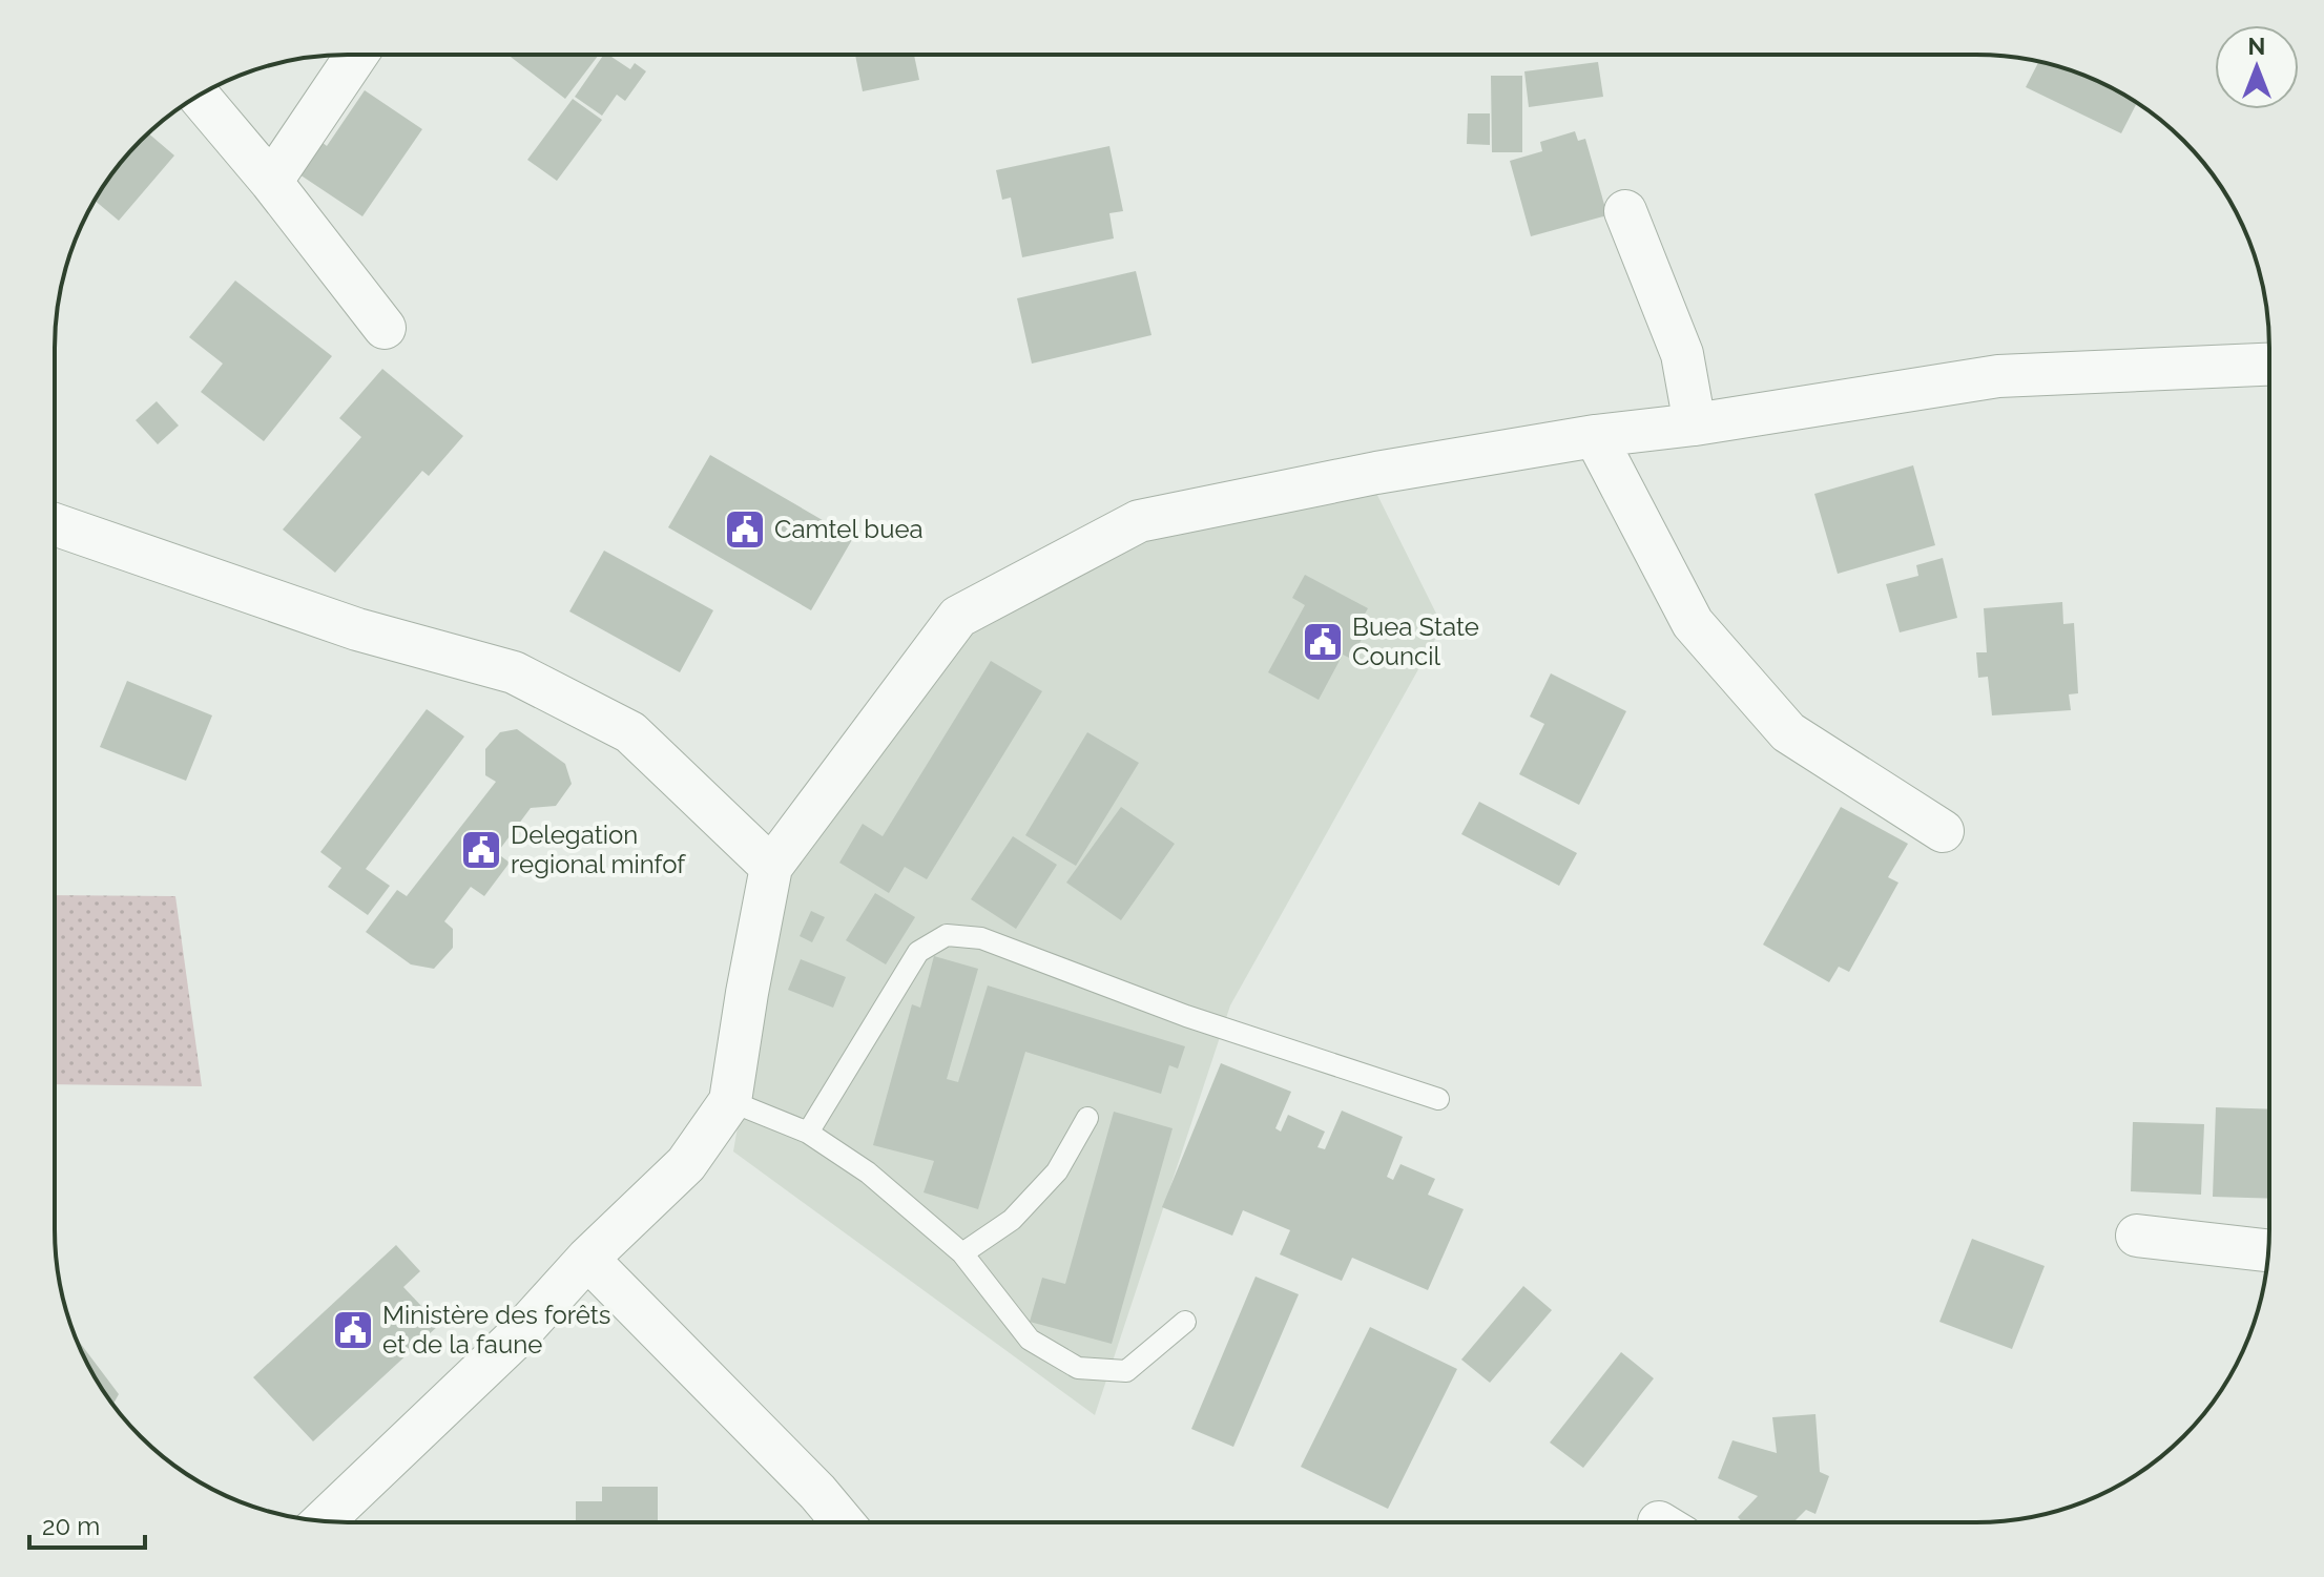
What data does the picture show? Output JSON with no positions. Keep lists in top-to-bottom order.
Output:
{
  "places": {
    "public building": [
      "Camtel buea",
      "Buea State Council",
      "Delegation regional minfof",
      "Ministère des forêts et de la faune"
    ]
  },
  "scale_bar": "20 m",
  "north": "top"
}
